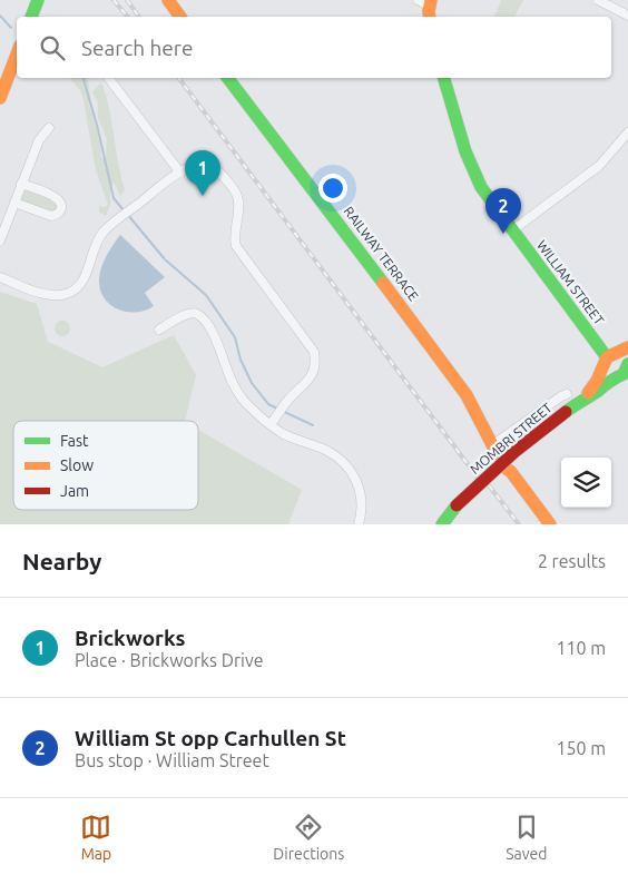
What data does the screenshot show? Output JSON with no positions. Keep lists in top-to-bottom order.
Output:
{
  "streets": {
    "main road": ["RAILWAY TERRACE", "WILLIAM STREET", "MOMBRI STREET"]
  },
  "crossings": [
    ["RAILWAY TERRACE", "MOMBRI STREET"],
    ["WILLIAM STREET", "MOMBRI STREET"]
  ],
  "legend": ["Fast", "Slow", "Jam"],
  "page": {
    "search": "Search here",
    "pins": ["1", "2"],
    "heading": ["Nearby", "2 results"],
    "list": [
      {
        "mark": "1",
        "name": "Brickworks",
        "note": "Place · Brickworks Drive",
        "value": "110 m"
      },
      {
        "mark": "2",
        "name": "William St opp Carhullen St",
        "note": "Bus stop · William Street",
        "value": "150 m"
      }
    ],
    "nav": ["Map", "Directions", "Saved"]
  }
}
